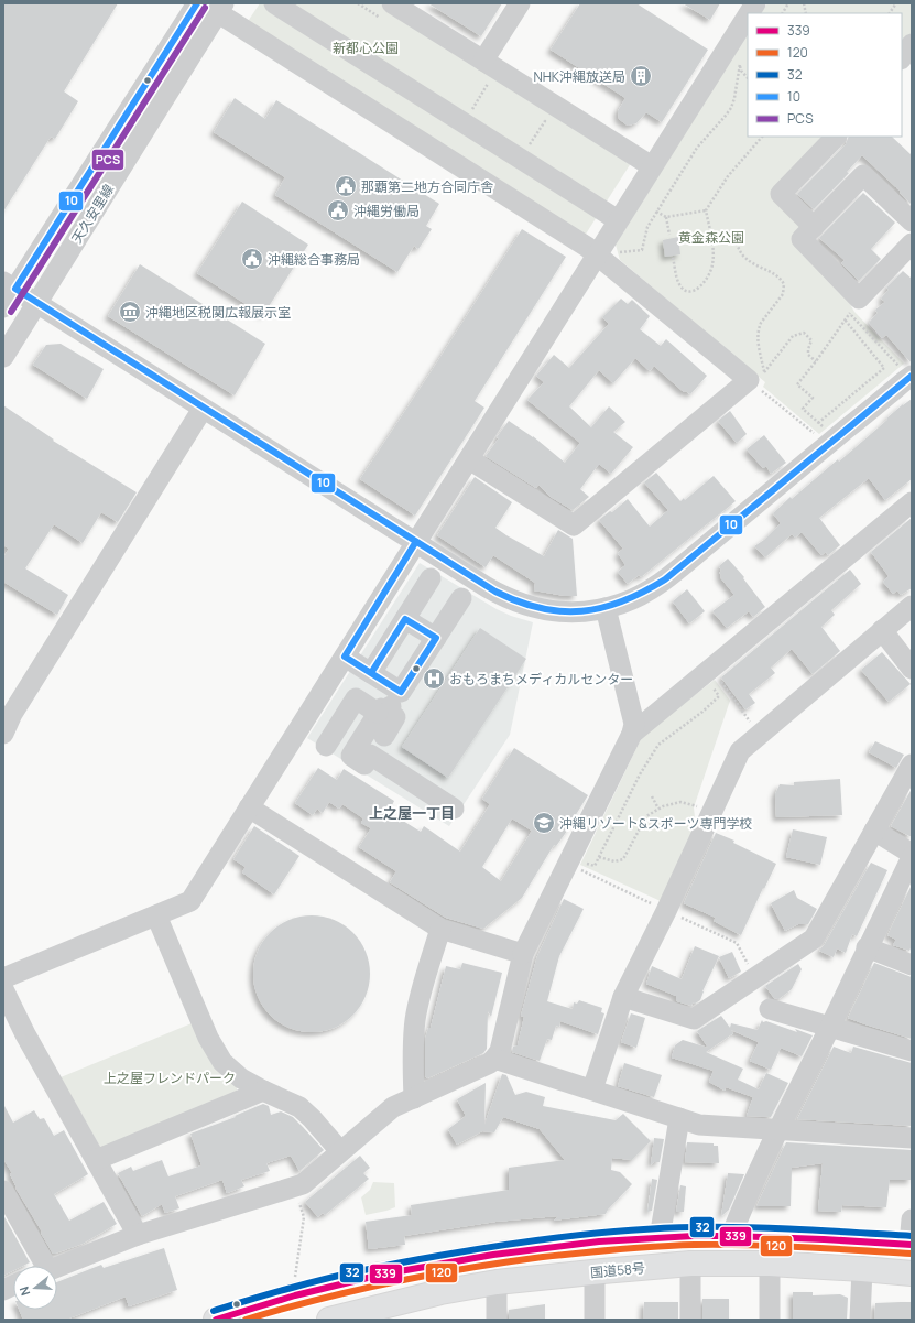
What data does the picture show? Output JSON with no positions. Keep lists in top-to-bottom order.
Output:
{
  "streets": {
    "highway": ["国道58号"],
    "street": ["天久安里線"]
  },
  "districts": ["上之屋一丁目"],
  "parks": ["新都心公園", "黄金森公園", "上之屋フレンドパーク"],
  "places": {
    "building": ["NHK沖縄放送局"],
    "public building": ["那覇第二地方合同庁舎", "沖縄労働局", "沖縄総合事務局"],
    "museum": ["沖縄地区税関広報展示室"],
    "hospital": ["おもろまちメディカルセンター"],
    "school or university": ["沖縄リゾート&スポーツ専門学校"]
  },
  "lines": [
    "transit line 10",
    "transit line PCS",
    "transit line 32",
    "transit line 339",
    "transit line 120"
  ],
  "legend": [
    "339",
    "120",
    "32",
    "10",
    "PCS"
  ],
  "north": "left"
}
